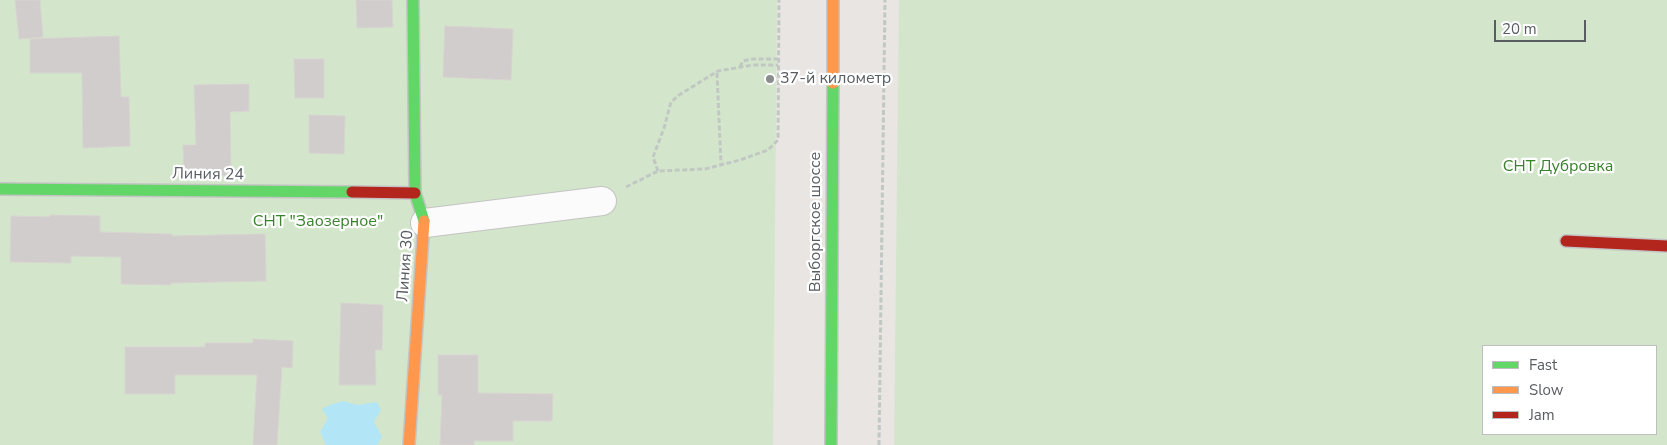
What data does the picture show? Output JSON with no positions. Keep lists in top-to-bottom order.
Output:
{
  "streets": {
    "street": ["Линия 24", "Выборгское шоссе", "Линия 30"]
  },
  "crossings": [
    ["Линия 24", "Линия 30"]
  ],
  "parks": ["СНТ Дубровка", "СНТ \"Заозерное\""],
  "places": ["37-й километр"],
  "legend": ["Fast", "Slow", "Jam"],
  "scale_bar": "20 m"
}
